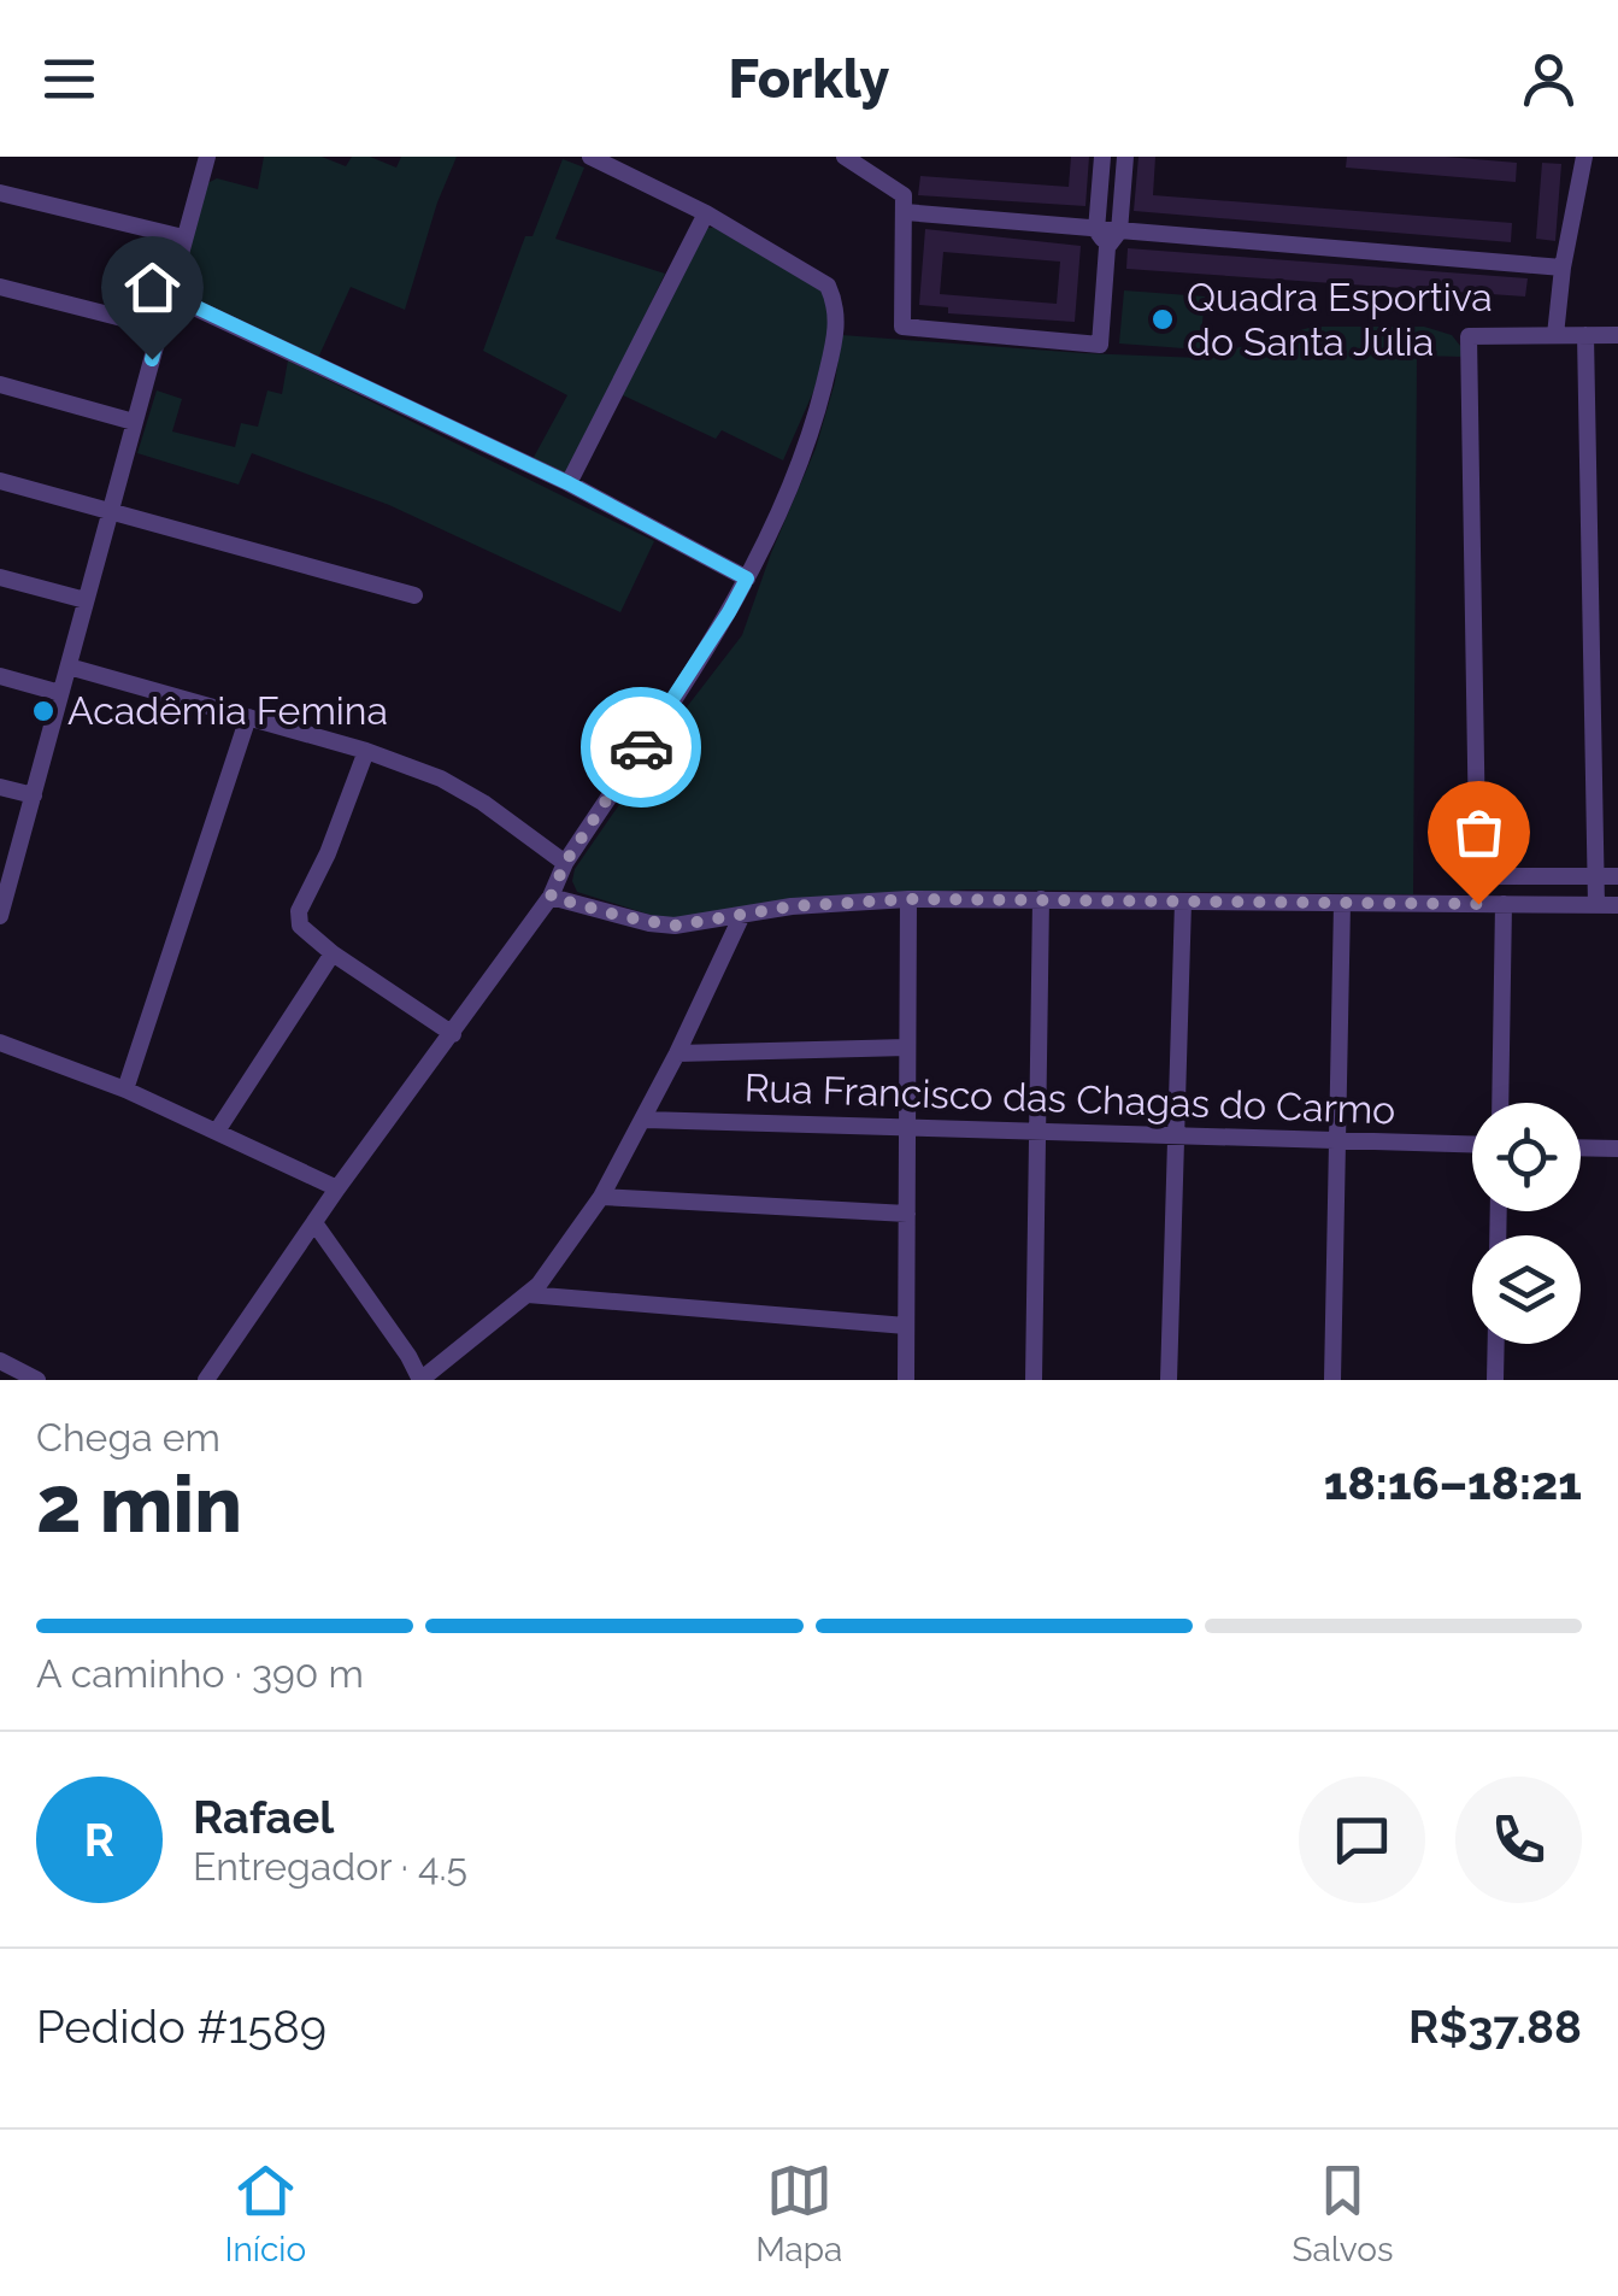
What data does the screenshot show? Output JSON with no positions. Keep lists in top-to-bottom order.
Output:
{
  "streets": {
    "street": ["Rua Francisco das Chagas do Carmo"]
  },
  "places": ["Quadra Esportiva do Santa Júlia", "Acadêmia Femina"],
  "page": {
    "header": "Forkly",
    "heading": ["2 min", "Chega em", "18:16–18:21"],
    "panel": [
      "Rafael",
      "Entregador · 4.5",
      "Pedido #1589",
      "R$37.88"
    ],
    "bar": "A caminho · 390 m",
    "round": "R",
    "tabs": ["Início", "Mapa", "Salvos"]
  }
}
